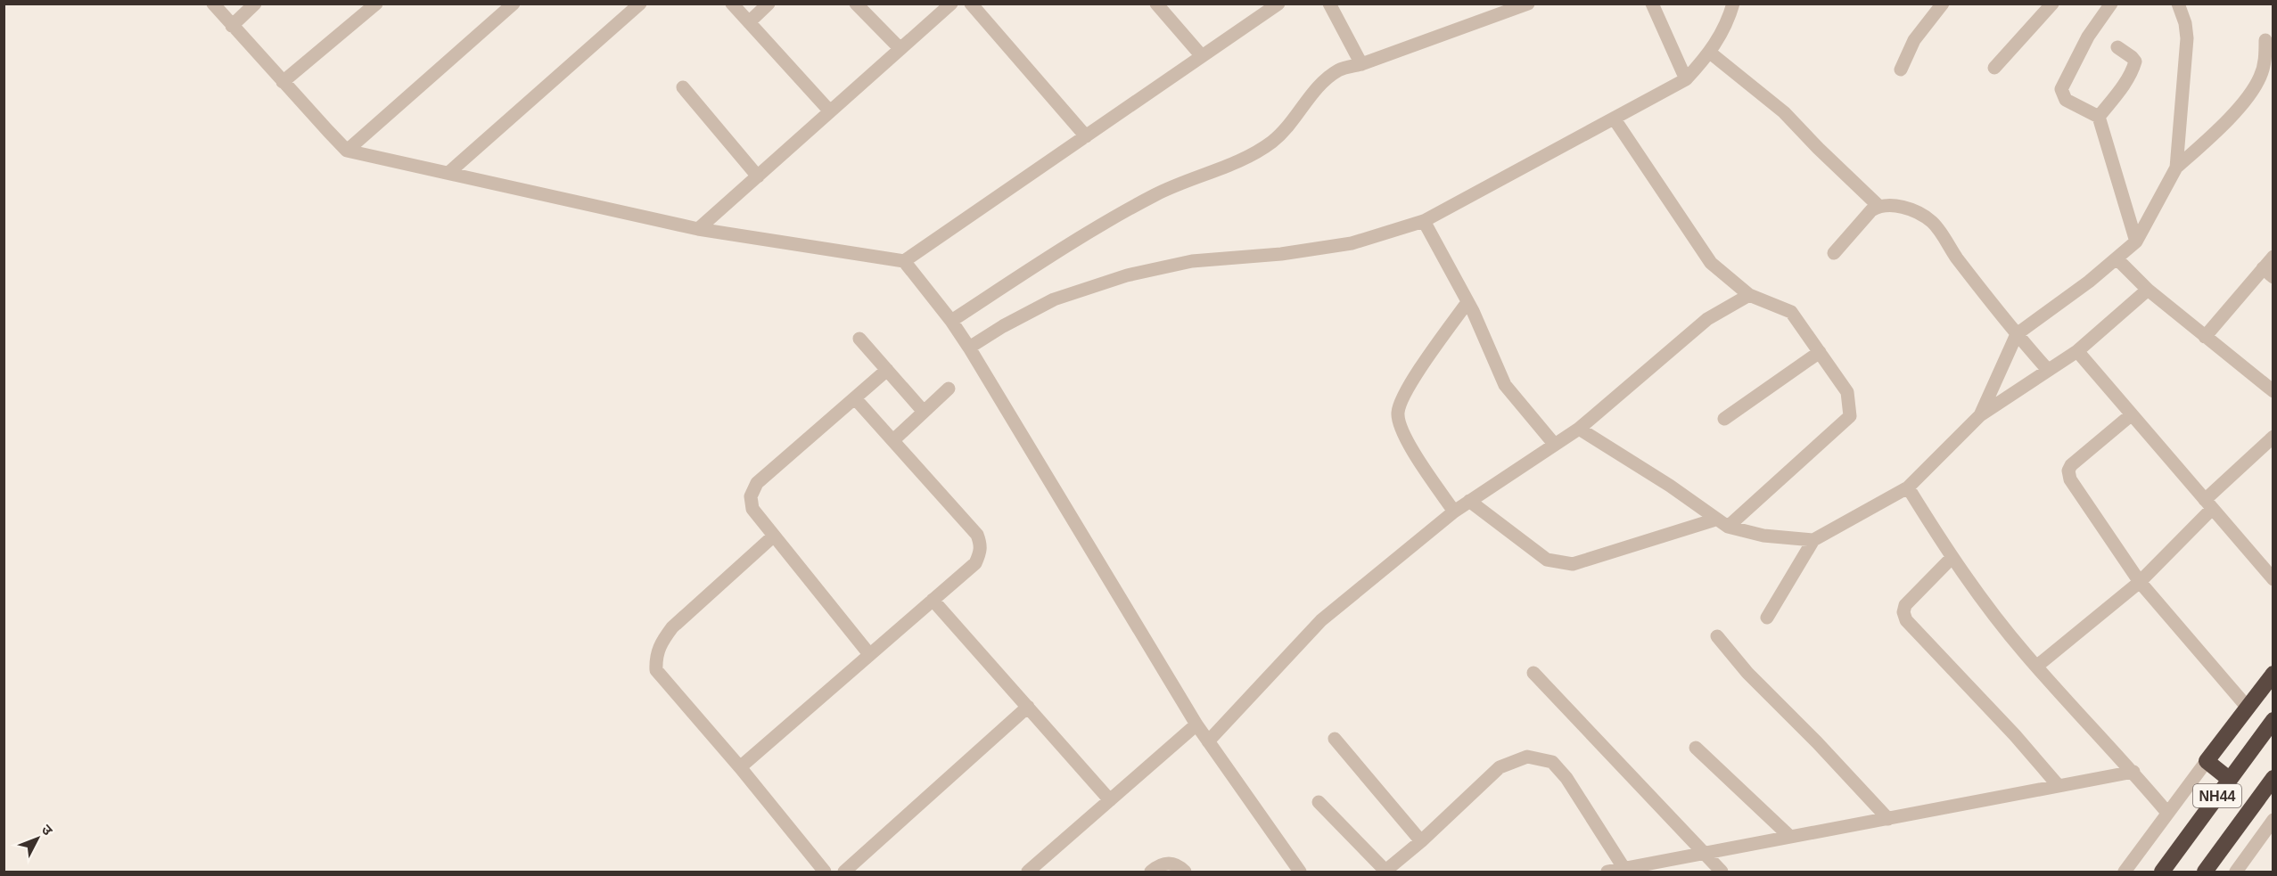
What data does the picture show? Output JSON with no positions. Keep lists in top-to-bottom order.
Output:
{
  "streets": {
    "highway": ["NH44"]
  },
  "north": "top right"
}
